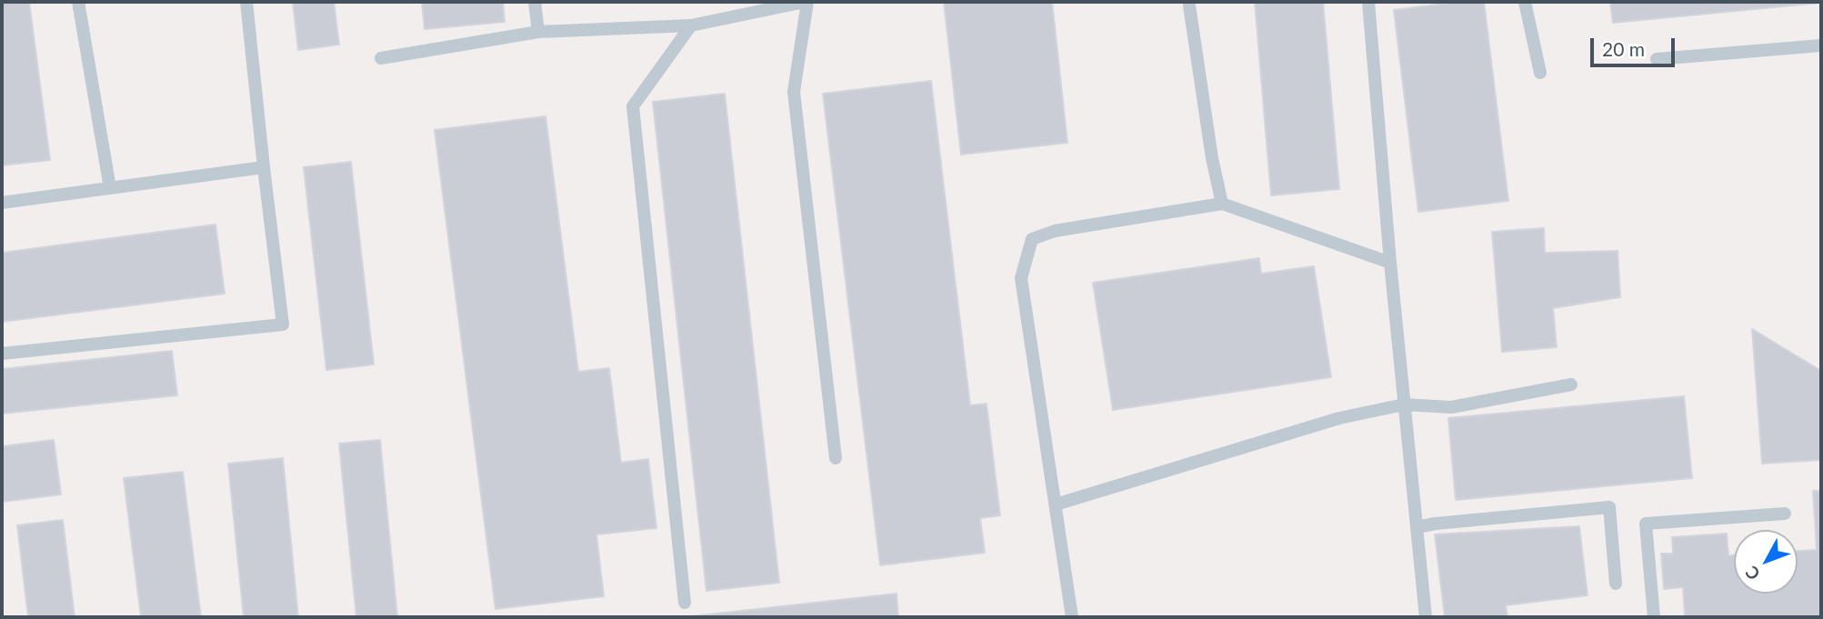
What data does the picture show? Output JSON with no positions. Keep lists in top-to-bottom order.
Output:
{
  "scale_bar": "20 m",
  "north": "bottom left"
}
